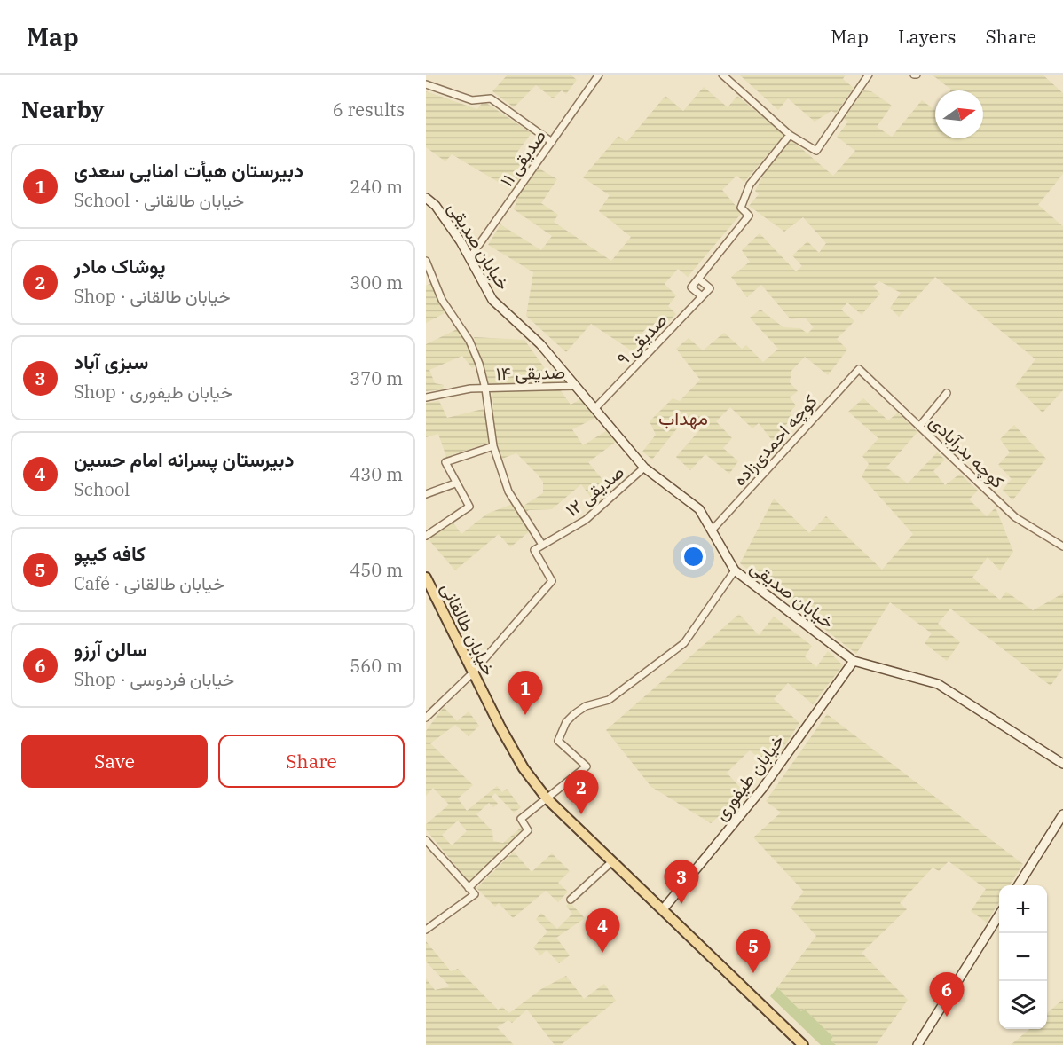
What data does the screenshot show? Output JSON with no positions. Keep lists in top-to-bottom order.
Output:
{
  "streets": {
    "main road": ["خیابان طالقانی"],
    "street": [
      "صدیقی ۱۱",
      "خیابان صدیقی",
      "صدیقی ۹",
      "صدیقی ۱۴",
      "کوچه احمدی‌زاده",
      "کوچه بدرآبادی",
      "صدیقی ۱۲",
      "خیابان طیفوری"
    ]
  },
  "crossings": [
    ["صدیقی ۱۱", "خیابان صدیقی"],
    ["خیابان صدیقی", "صدیقی ۹"],
    ["خیابان صدیقی", "صدیقی ۱۴"],
    ["خیابان صدیقی", "کوچه احمدی‌زاده"],
    ["خیابان صدیقی", "صدیقی ۱۲"],
    ["خیابان صدیقی", "خیابان طیفوری"],
    ["کوچه احمدی‌زاده", "کوچه بدرآبادی"],
    ["صدیقی ۱۲", "خیابان طالقانی"],
    ["خیابان طالقانی", "خیابان طیفوری"]
  ],
  "districts": ["مهداب"],
  "north": "right",
  "page": {
    "header": "Map",
    "nav": ["Map", "Layers", "Share"],
    "heading": ["Nearby", "6 results"],
    "list": [
      {
        "mark": "1",
        "name": "دبیرستان هیأت امنایی سعدی",
        "note": "School · خیابان طالقانی",
        "value": "240 m"
      },
      {
        "mark": "2",
        "name": "پوشاک مادر",
        "note": "Shop · خیابان طالقانی",
        "value": "300 m"
      },
      {
        "mark": "3",
        "name": "سبزی آباد",
        "note": "Shop · خیابان طیفوری",
        "value": "370 m"
      },
      {
        "mark": "4",
        "name": "دبیرستان پسرانه امام حسین",
        "note": "School",
        "value": "430 m"
      },
      {
        "mark": "5",
        "name": "کافه کیپو",
        "note": "Café · خیابان طالقانی",
        "value": "450 m"
      },
      {
        "mark": "6",
        "name": "سالن آرزو",
        "note": "Shop · خیابان فردوسی",
        "value": "560 m"
      }
    ],
    "pins": [
      "1",
      "2",
      "3",
      "4",
      "5",
      "6"
    ],
    "buttons": ["Save", "Share"],
    "map_buttons": ["+", "−"]
  }
}
